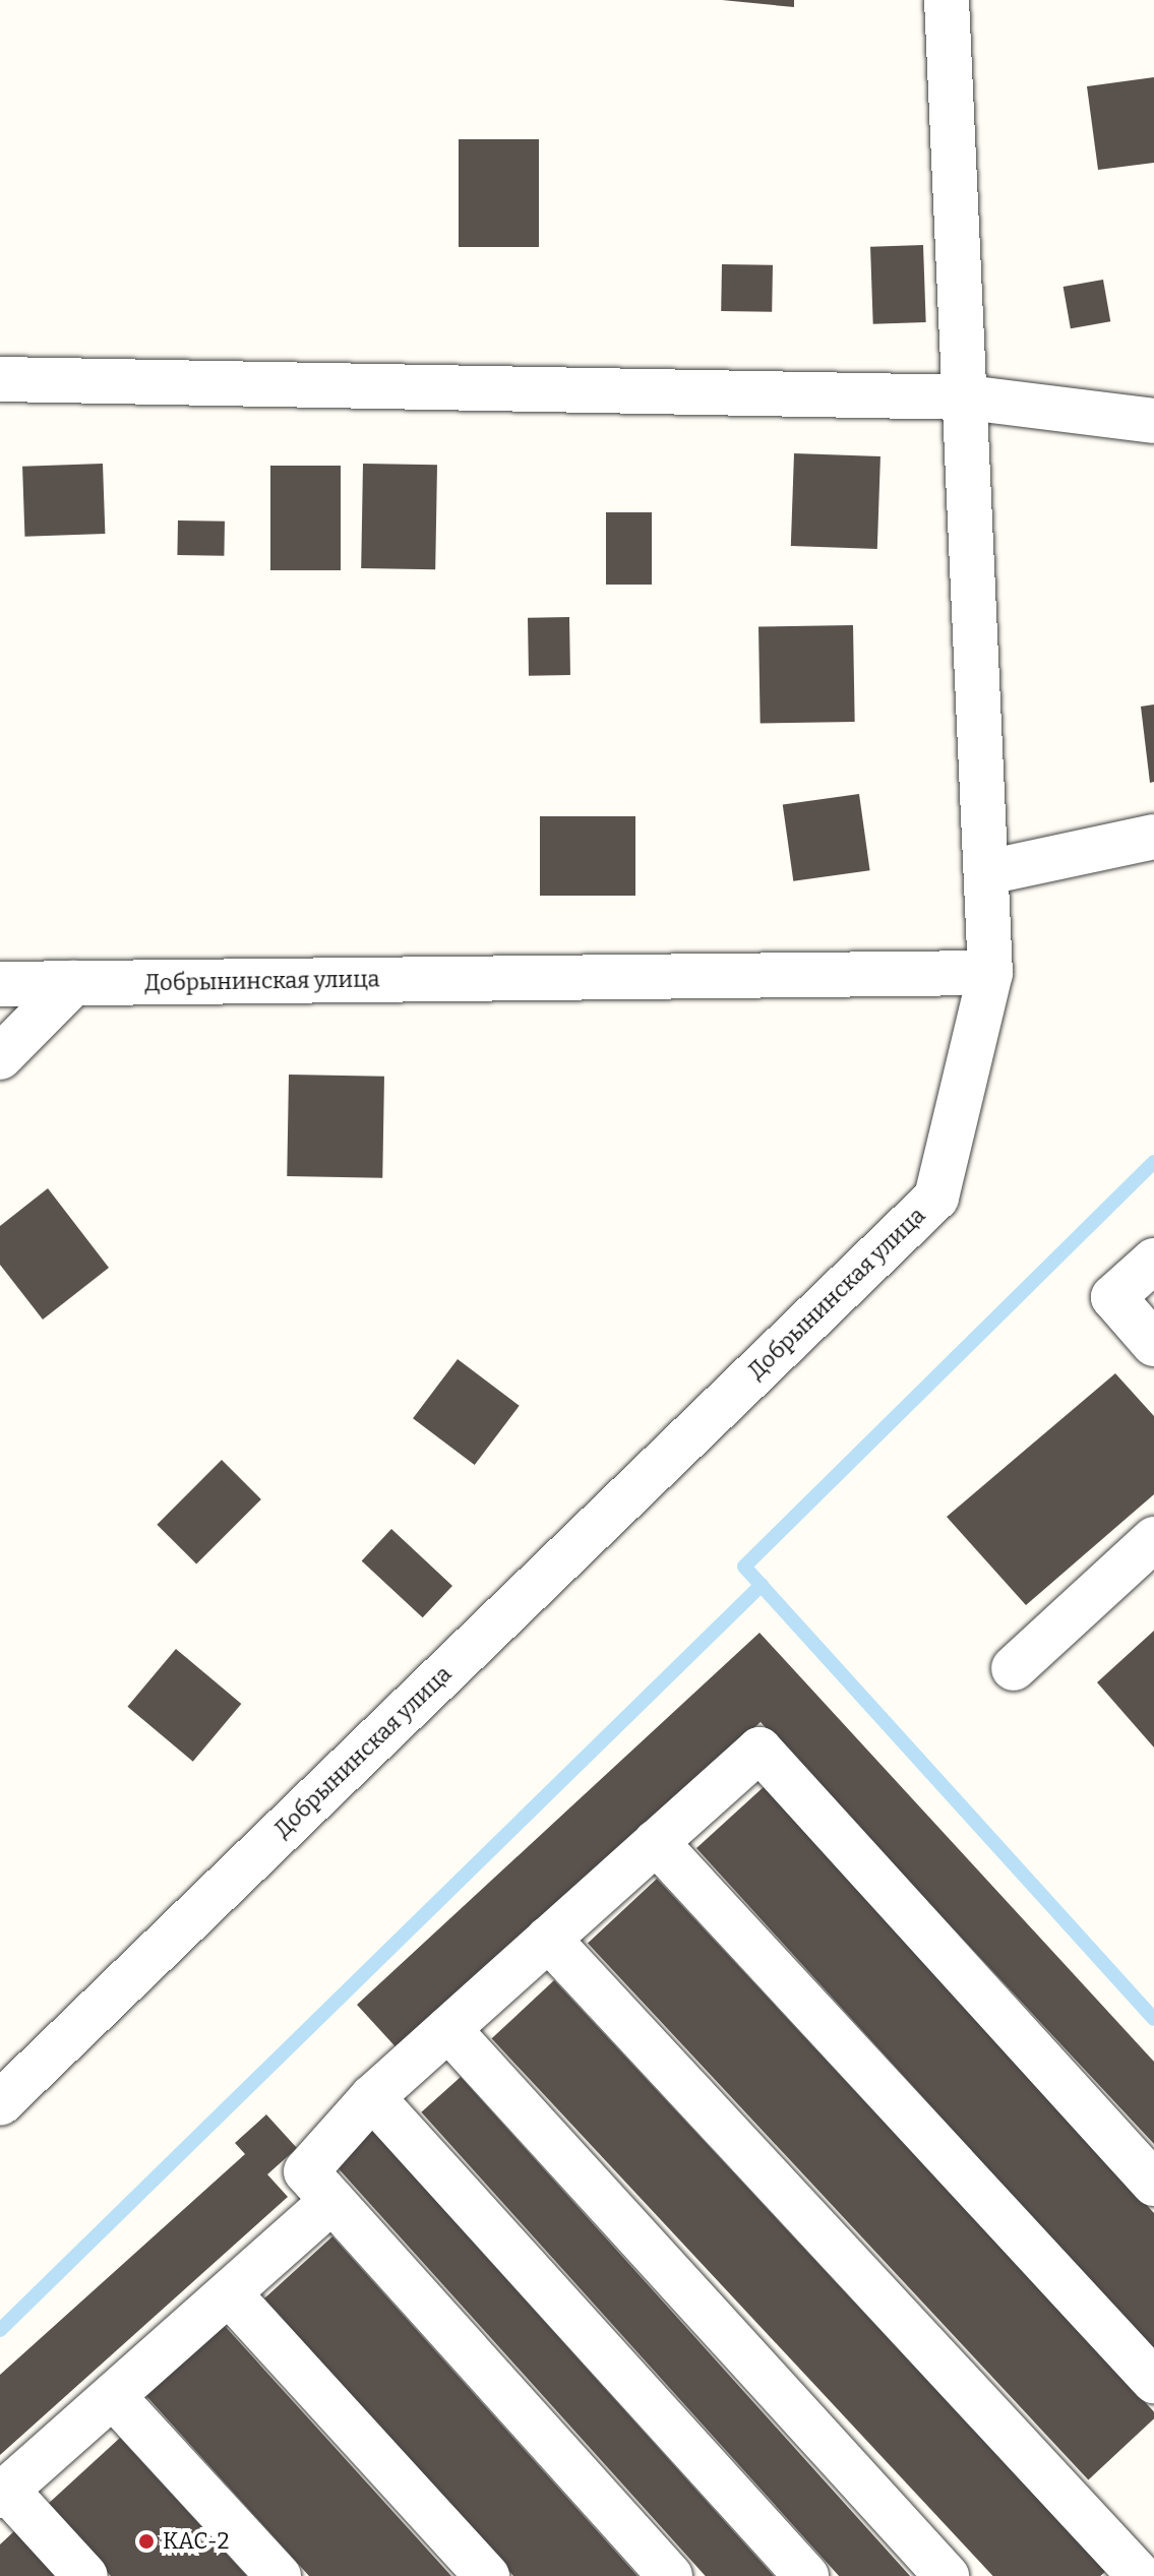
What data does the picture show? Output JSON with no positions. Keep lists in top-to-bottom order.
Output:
{
  "streets": {
    "street": ["Добрынинская улица"]
  },
  "places": ["КАС-2"]
}
